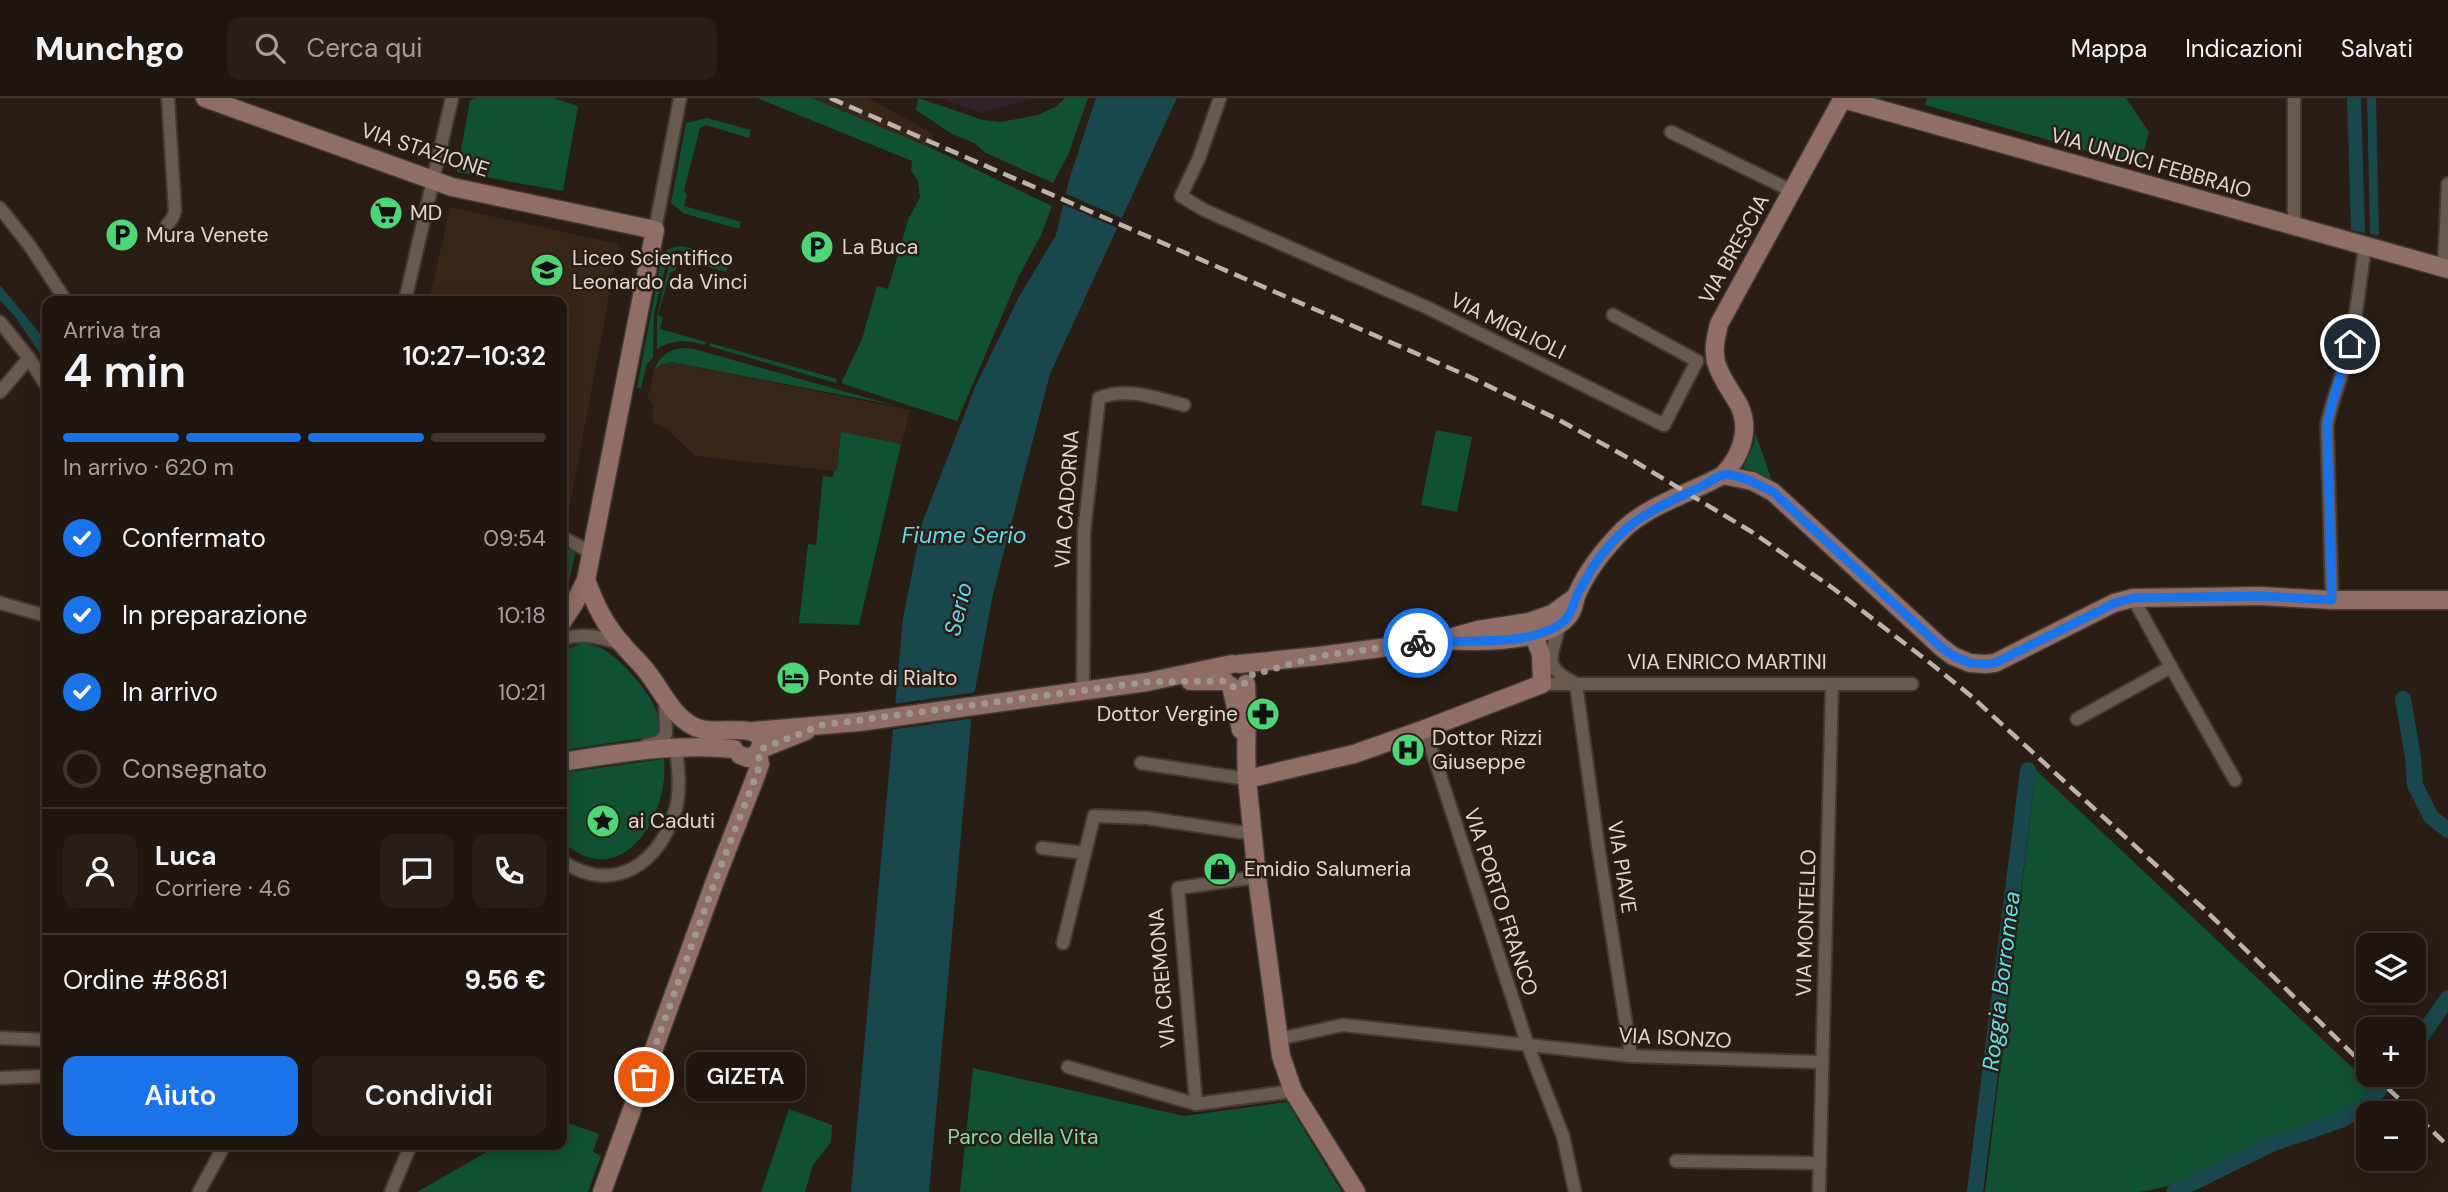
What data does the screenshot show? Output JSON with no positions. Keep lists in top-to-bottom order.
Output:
{
  "streets": {
    "street": [
      "VIA STAZIONE",
      "VIA UNDICI FEBBRAIO",
      "VIA BRESCIA",
      "VIA MIGLIOLI",
      "VIA CADORNA",
      "VIA ENRICO MARTINI",
      "VIA PIAVE",
      "VIA PORTO FRANCO",
      "VIA MONTELLO",
      "VIA CREMONA",
      "VIA ISONZO"
    ]
  },
  "crossings": [
    ["VIA UNDICI FEBBRAIO", "VIA BRESCIA"],
    ["VIA BRESCIA", "VIA MIGLIOLI"],
    ["VIA ENRICO MARTINI", "VIA PIAVE"],
    ["VIA ENRICO MARTINI", "VIA PORTO FRANCO"],
    ["VIA ENRICO MARTINI", "VIA MONTELLO"],
    ["VIA PIAVE", "VIA ISONZO"],
    ["VIA PORTO FRANCO", "VIA ISONZO"],
    ["VIA MONTELLO", "VIA ISONZO"]
  ],
  "water": ["Fiume Serio", "Serio", "Roggia Borromea"],
  "parks": ["Parco della Vita"],
  "places": {
    "supermarket": ["MD"],
    "parking": ["Mura Venete", "La Buca"],
    "school or university": ["Liceo Scientifico Leonardo da Vinci"],
    "hotel": ["Ponte di Rialto"],
    "pharmacy": ["Dottor Vergine"],
    "hospital": ["Dottor Rizzi Giuseppe"],
    "place": ["ai Caduti"],
    "shop": ["Emidio Salumeria"],
    "other": ["GIZETA"]
  },
  "page": {
    "header": "Munchgo",
    "search": "Cerca qui",
    "nav": ["Mappa", "Indicazioni", "Salvati"],
    "heading": ["4 min", "Arriva tra", "10:27–10:32"],
    "panel": [
      "Luca",
      "Corriere · 4.6",
      "Ordine #8681",
      "9.56 €"
    ],
    "bar": "In arrivo · 620 m",
    "list": [
      ["Confermato", "09:54"],
      ["In preparazione", "10:18"],
      ["In arrivo", "10:21"],
      "Consegnato"
    ],
    "map_buttons": ["+", "−"],
    "buttons": ["Aiuto", "Condividi"],
    "bubble": "GIZETA"
  }
}
